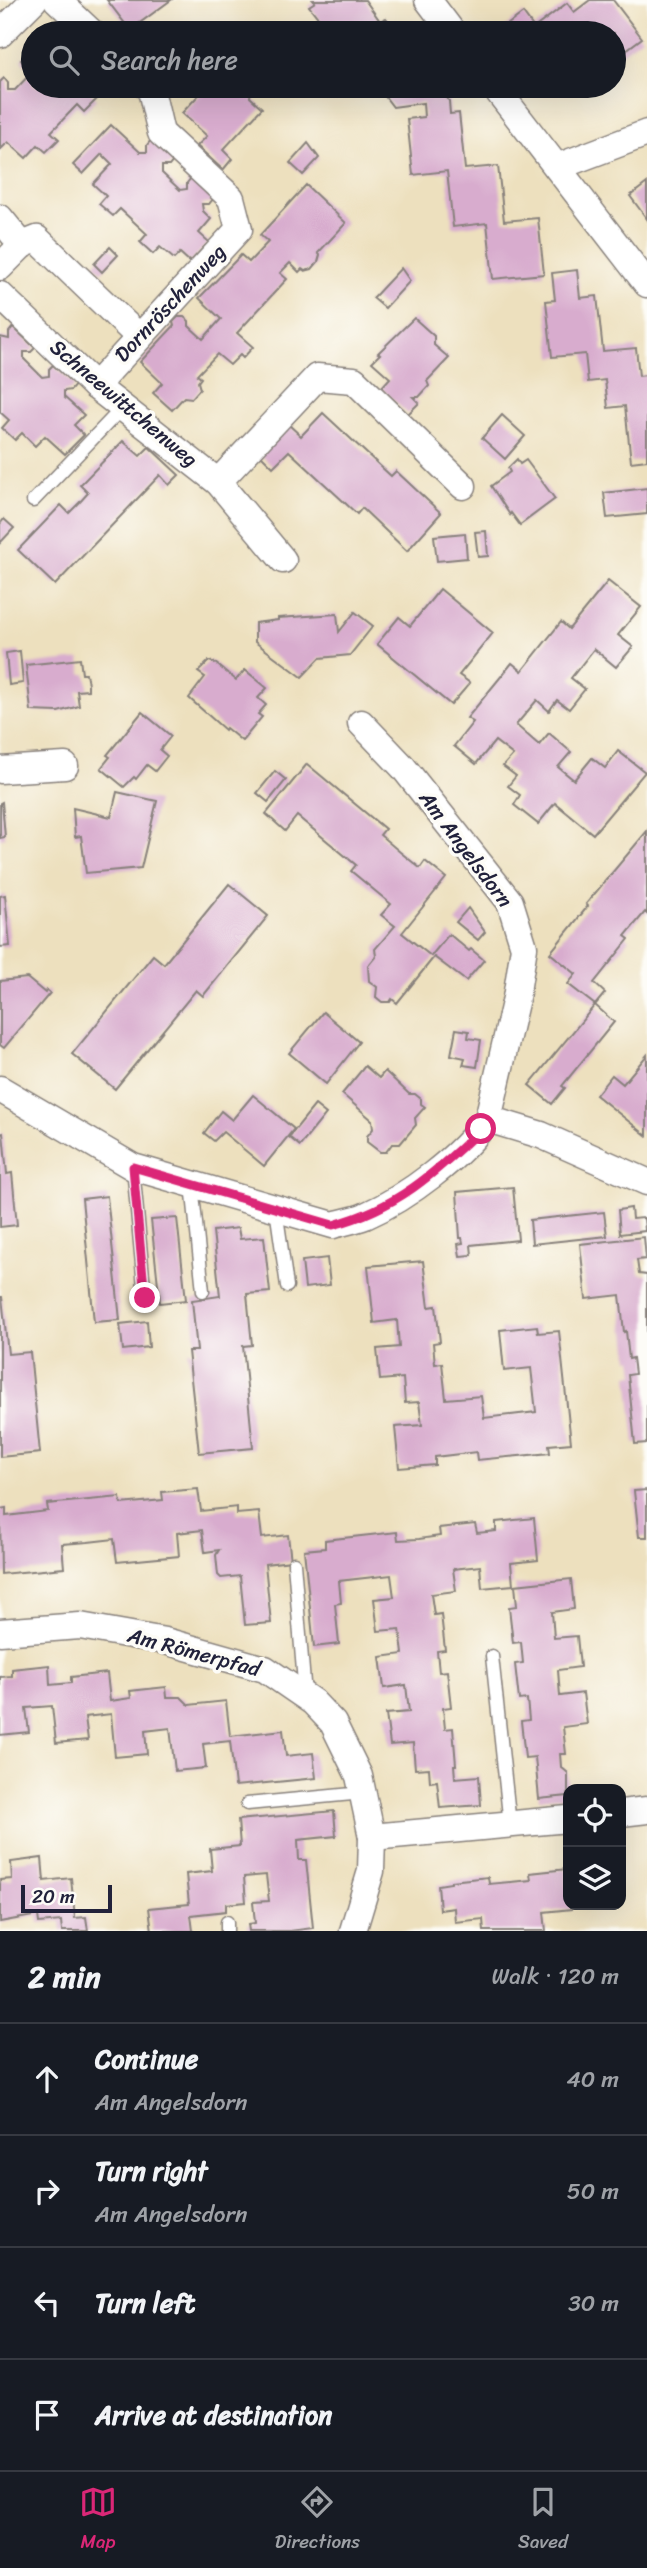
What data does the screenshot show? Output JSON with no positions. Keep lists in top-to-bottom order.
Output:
{
  "streets": {
    "street": [
      "Dornröschenweg",
      "Schneewittchenweg",
      "Am Angelsdorn",
      "Am Römerpfad"
    ]
  },
  "crossings": [
    ["Dornröschenweg", "Schneewittchenweg"]
  ],
  "scale_bar": "20 m",
  "page": {
    "search": "Search here",
    "scale": "20 m",
    "heading": ["2 min", "Walk · 120 m"],
    "list": [
      ["Continue", "Am Angelsdorn", "40 m"],
      ["Turn right", "Am Angelsdorn", "50 m"],
      ["Turn left", "30 m"],
      "Arrive at destination"
    ],
    "nav": ["Map", "Directions", "Saved"]
  }
}
